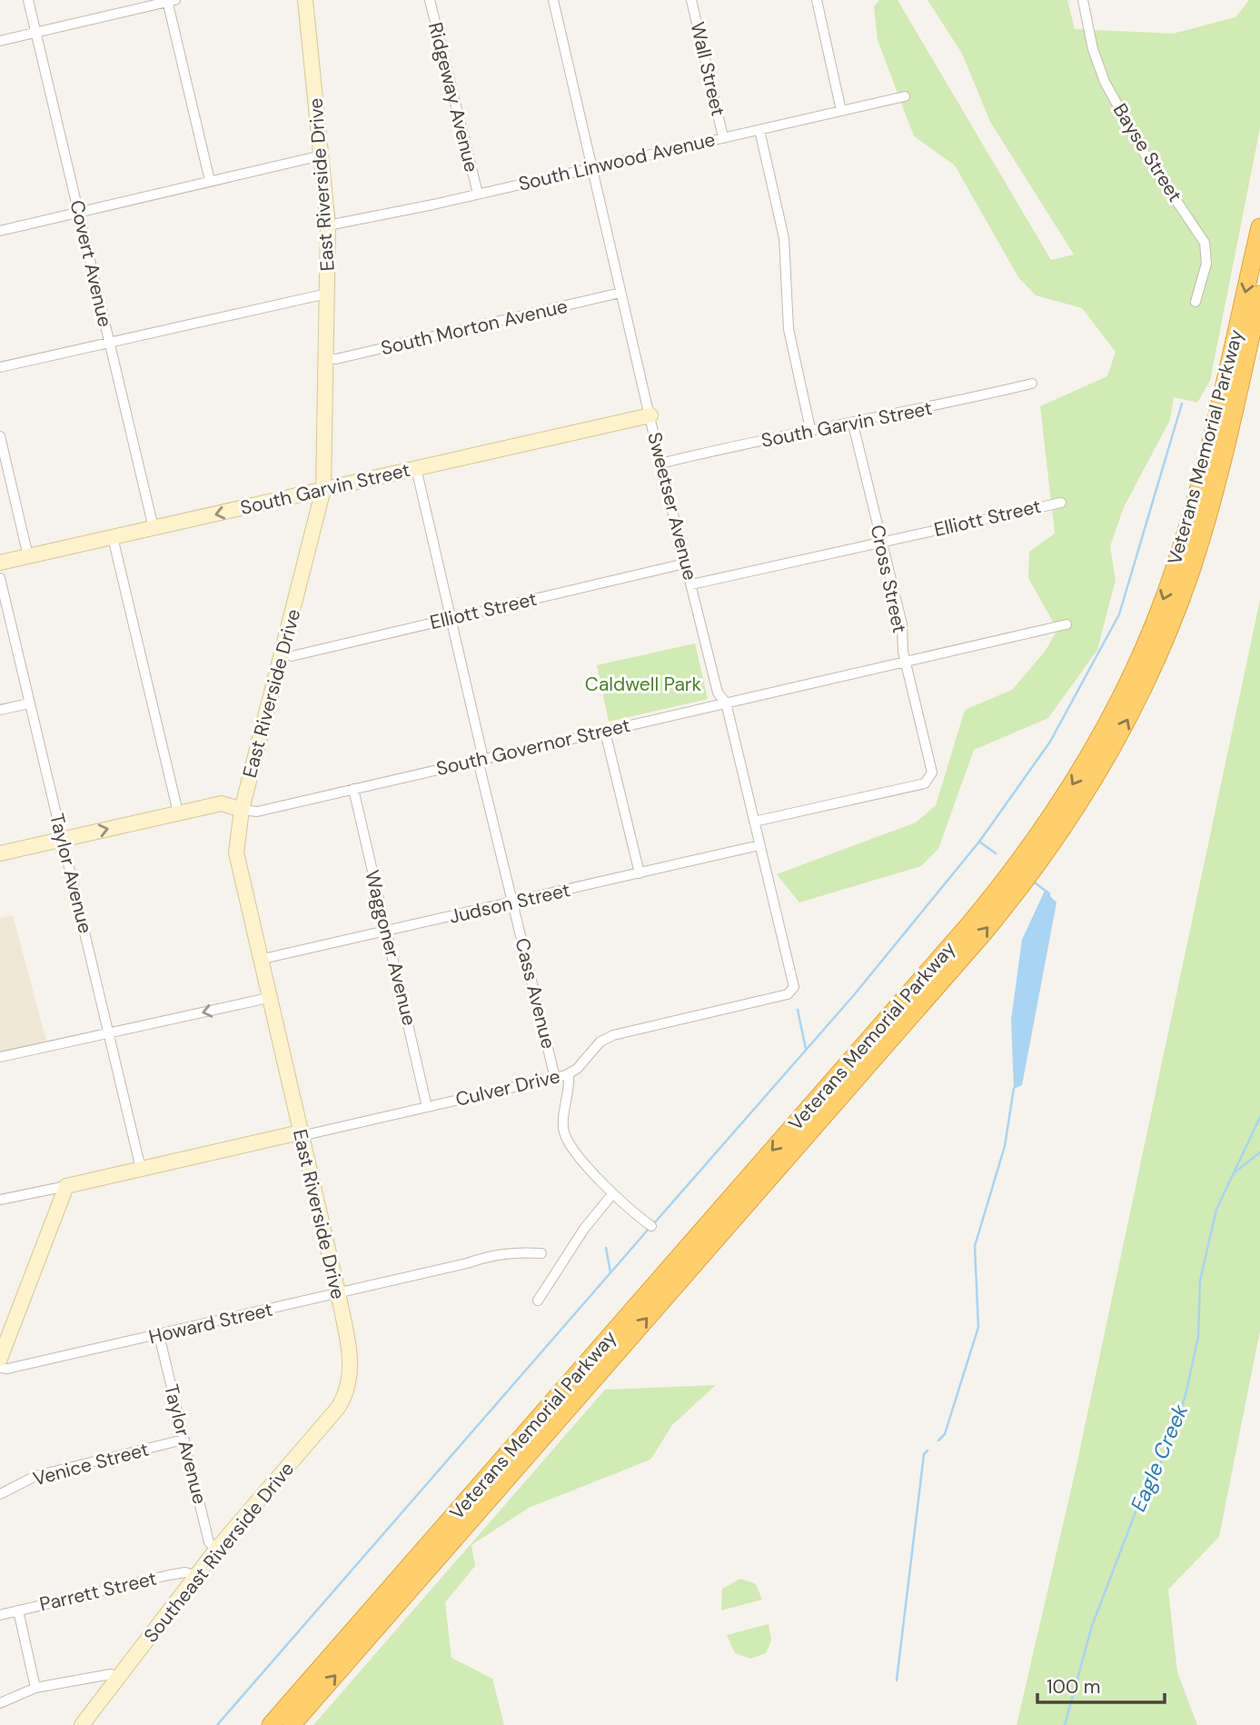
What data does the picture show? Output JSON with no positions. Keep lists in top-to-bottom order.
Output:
{
  "streets": {
    "highway": ["Veterans Memorial Parkway"],
    "street": [
      "Wall Street",
      "Ridgeway Avenue",
      "Bayse Street",
      "South Linwood Avenue",
      "East Riverside Drive",
      "Covert Avenue",
      "South Morton Avenue",
      "South Garvin Street",
      "Sweetser Avenue",
      "Elliott Street",
      "Cross Street",
      "South Governor Street",
      "Taylor Avenue",
      "Judson Street",
      "Waggoner Avenue",
      "Cass Avenue",
      "Culver Drive",
      "Howard Street",
      "Venice Street",
      "Southeast Riverside Drive",
      "Parrett Street"
    ]
  },
  "crossings": [
    ["Wall Street", "South Linwood Avenue"],
    ["Ridgeway Avenue", "South Linwood Avenue"],
    ["South Linwood Avenue", "East Riverside Drive"],
    ["South Linwood Avenue", "Sweetser Avenue"],
    ["East Riverside Drive", "South Morton Avenue"],
    ["East Riverside Drive", "South Garvin Street"],
    ["East Riverside Drive", "Elliott Street"],
    ["East Riverside Drive", "South Governor Street"],
    ["East Riverside Drive", "Judson Street"],
    ["East Riverside Drive", "Culver Drive"],
    ["East Riverside Drive", "Howard Street"],
    ["East Riverside Drive", "Southeast Riverside Drive"],
    ["Covert Avenue", "South Garvin Street"],
    ["South Morton Avenue", "Sweetser Avenue"],
    ["South Garvin Street", "Sweetser Avenue"],
    ["South Garvin Street", "Cross Street"],
    ["South Garvin Street", "Cass Avenue"],
    ["Sweetser Avenue", "Elliott Street"],
    ["Sweetser Avenue", "Cross Street"],
    ["Sweetser Avenue", "South Governor Street"],
    ["Sweetser Avenue", "Judson Street"],
    ["Sweetser Avenue", "Culver Drive"],
    ["Elliott Street", "Cross Street"],
    ["Elliott Street", "Cass Avenue"],
    ["Cross Street", "South Governor Street"],
    ["South Governor Street", "Taylor Avenue"],
    ["South Governor Street", "Waggoner Avenue"],
    ["South Governor Street", "Cass Avenue"],
    ["Taylor Avenue", "Culver Drive"],
    ["Taylor Avenue", "Howard Street"],
    ["Taylor Avenue", "Venice Street"],
    ["Taylor Avenue", "Southeast Riverside Drive"],
    ["Judson Street", "Waggoner Avenue"],
    ["Judson Street", "Cass Avenue"],
    ["Waggoner Avenue", "Culver Drive"],
    ["Cass Avenue", "Culver Drive"],
    ["Southeast Riverside Drive", "Parrett Street"]
  ],
  "water": ["Eagle Creek"],
  "parks": ["Caldwell Park"],
  "scale_bar": "100 m"
}
